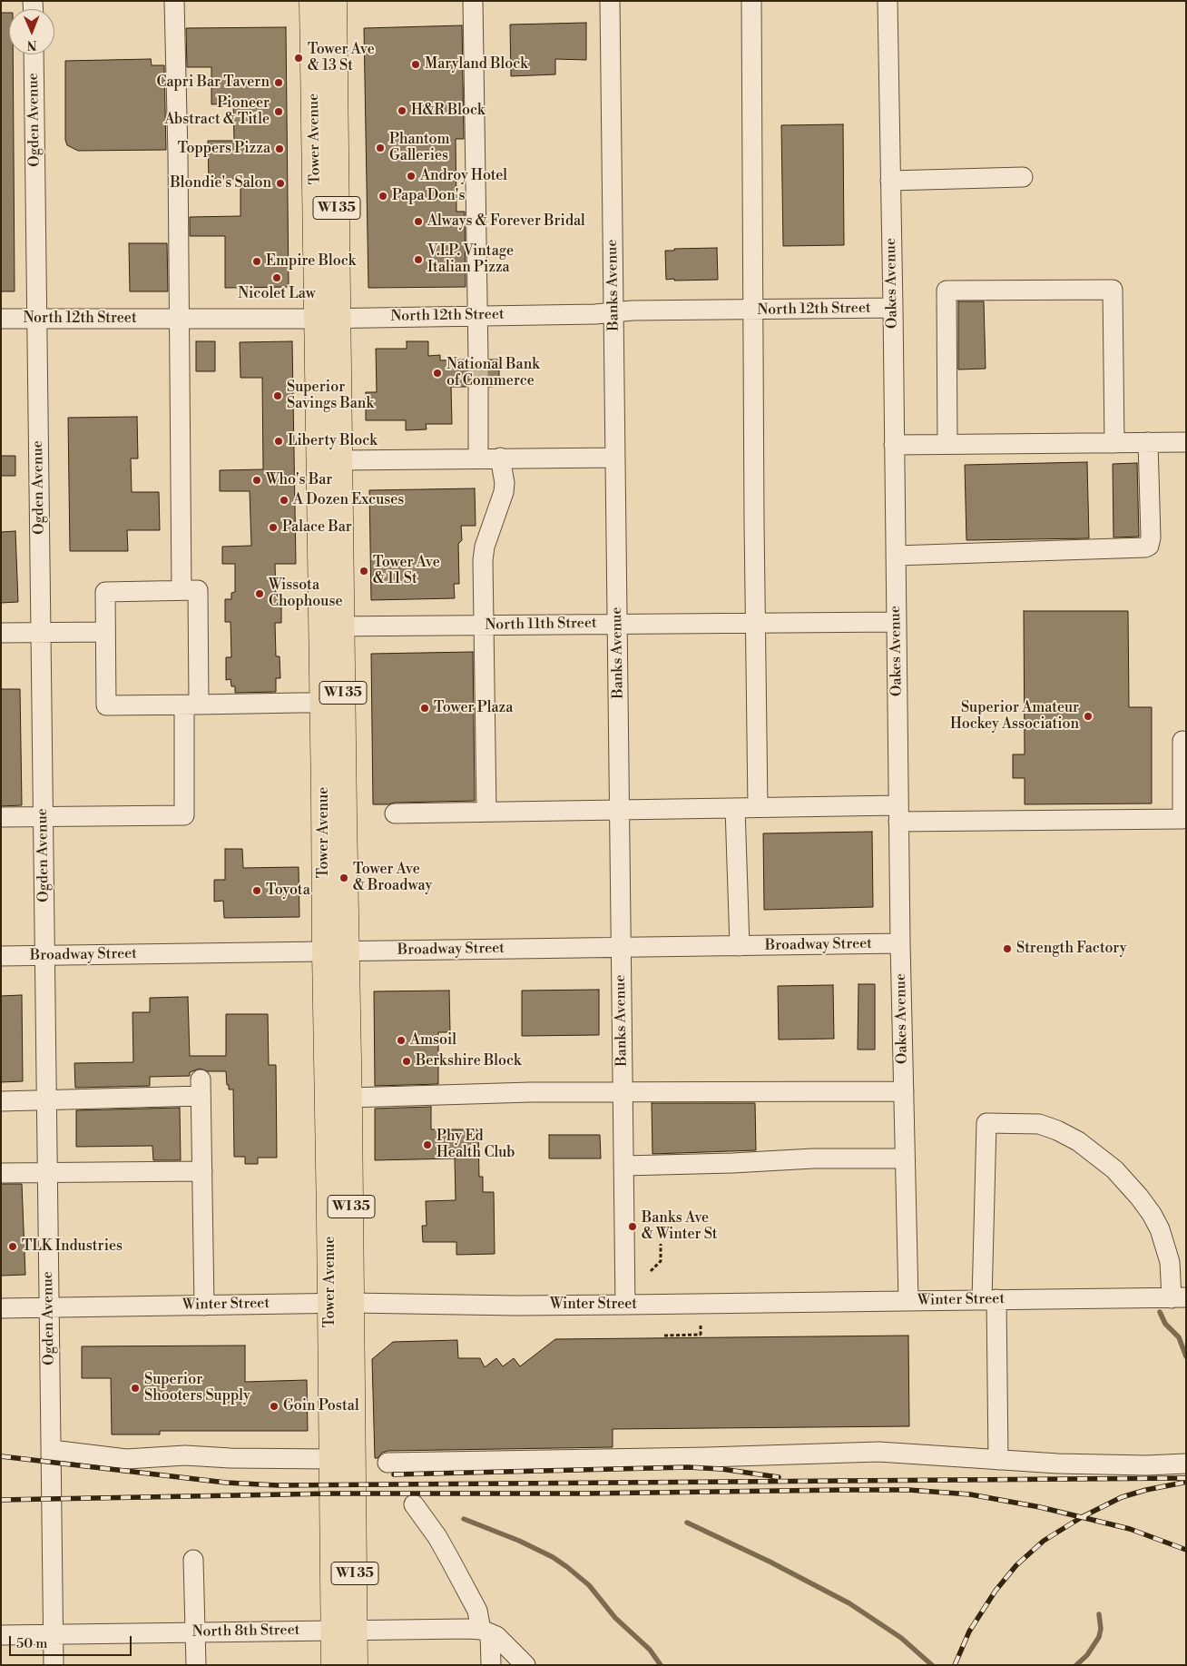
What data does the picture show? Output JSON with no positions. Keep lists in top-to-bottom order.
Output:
{
  "streets": {
    "main road": ["Tower Avenue", "WI 35"],
    "street": [
      "Ogden Avenue",
      "Oakes Avenue",
      "Banks Avenue",
      "North 12th Street",
      "North 11th Street",
      "Broadway Street",
      "Winter Street",
      "North 8th Street"
    ]
  },
  "crossings": [
    ["Ogden Avenue", "North 12th Street"],
    ["Ogden Avenue", "Broadway Street"],
    ["Ogden Avenue", "Winter Street"],
    ["Ogden Avenue", "North 8th Street"],
    ["Tower Avenue", "North 12th Street"],
    ["Tower Avenue", "North 11th Street"],
    ["Tower Avenue", "Broadway Street"],
    ["Tower Avenue", "Winter Street"],
    ["Tower Avenue", "North 8th Street"],
    ["Oakes Avenue", "North 12th Street"],
    ["Oakes Avenue", "North 11th Street"],
    ["Oakes Avenue", "Broadway Street"],
    ["Oakes Avenue", "Winter Street"],
    ["Banks Avenue", "North 12th Street"],
    ["Banks Avenue", "North 11th Street"],
    ["Banks Avenue", "Broadway Street"],
    ["Banks Avenue", "Winter Street"]
  ],
  "places": [
    "Tower Ave & 13 St",
    "Maryland Block",
    "Capri Bar Tavern",
    "H&R Block",
    "Pioneer Abstract & Title",
    "Phantom Galleries",
    "Toppers Pizza",
    "Androy Hotel",
    "Blondie's Salon",
    "Papa Don's",
    "Always & Forever Bridal",
    "V.I.P. Vintage Italian Pizza",
    "Empire Block",
    "Nicolet Law",
    "National Bank of Commerce",
    "Superior Savings Bank",
    "Liberty Block",
    "Who's Bar",
    "A Dozen Excuses",
    "Palace Bar",
    "Tower Ave & 11 St",
    "Wissota Chophouse",
    "Tower Plaza",
    "Superior Amateur Hockey Association",
    "Tower Ave & Broadway",
    "Toyota",
    "Strength Factory",
    "Amsoil",
    "Berkshire Block",
    "Phy Ed Health Club",
    "Banks Ave & Winter St",
    "TLK Industries",
    "Superior Shooters Supply",
    "Goin Postal"
  ],
  "scale_bar": "50 m",
  "north": "bottom"
}
